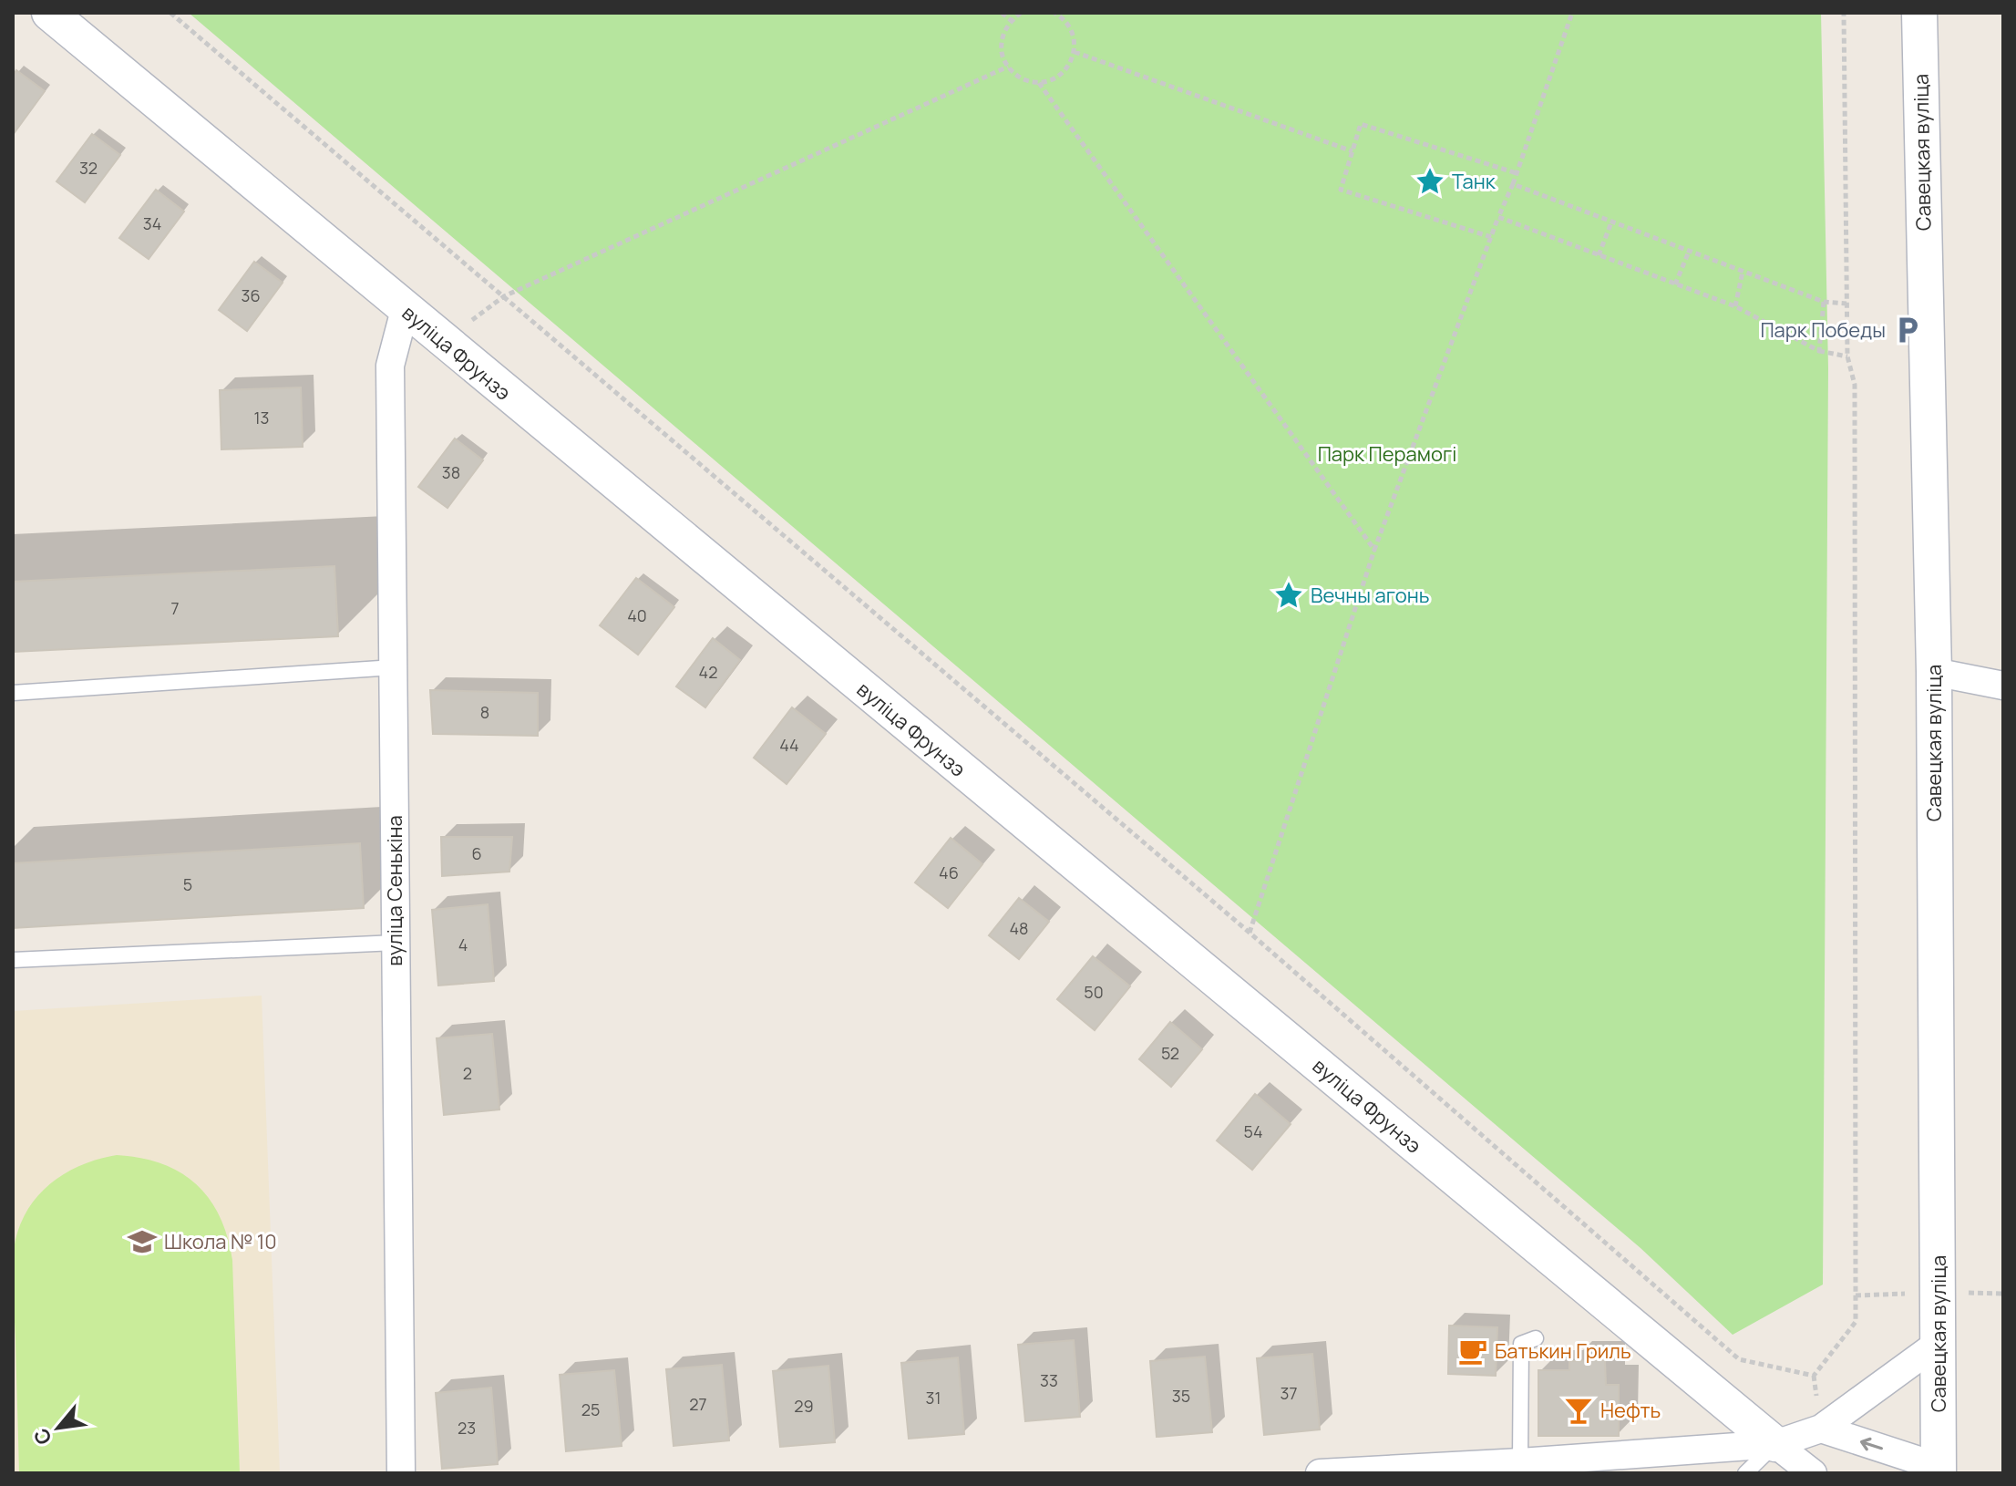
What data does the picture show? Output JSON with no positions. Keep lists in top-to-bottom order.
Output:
{
  "streets": {
    "street": ["Савецкая вуліца", "вуліца Фрунзэ", "вуліца Сенькіна"]
  },
  "crossings": [
    ["вуліца Фрунзэ", "вуліца Сенькіна"]
  ],
  "parks": ["Парк Перамогі"],
  "places": {
    "place": ["Танк", "Вечны агонь"],
    "parking": ["Парк Победы"],
    "school or university": ["Школа № 10"],
    "cafe": ["Батькин Гриль"],
    "bar": ["Нефть"]
  },
  "house_numbers": [
    "32",
    "34",
    "36",
    "13",
    "38",
    "7",
    "40",
    "42",
    "8",
    "44",
    "6",
    "46",
    "5",
    "48",
    "4",
    "50",
    "52",
    "2",
    "54",
    "33",
    "37",
    "35",
    "31",
    "27",
    "29",
    "25",
    "23"
  ],
  "north": "bottom left"
}
